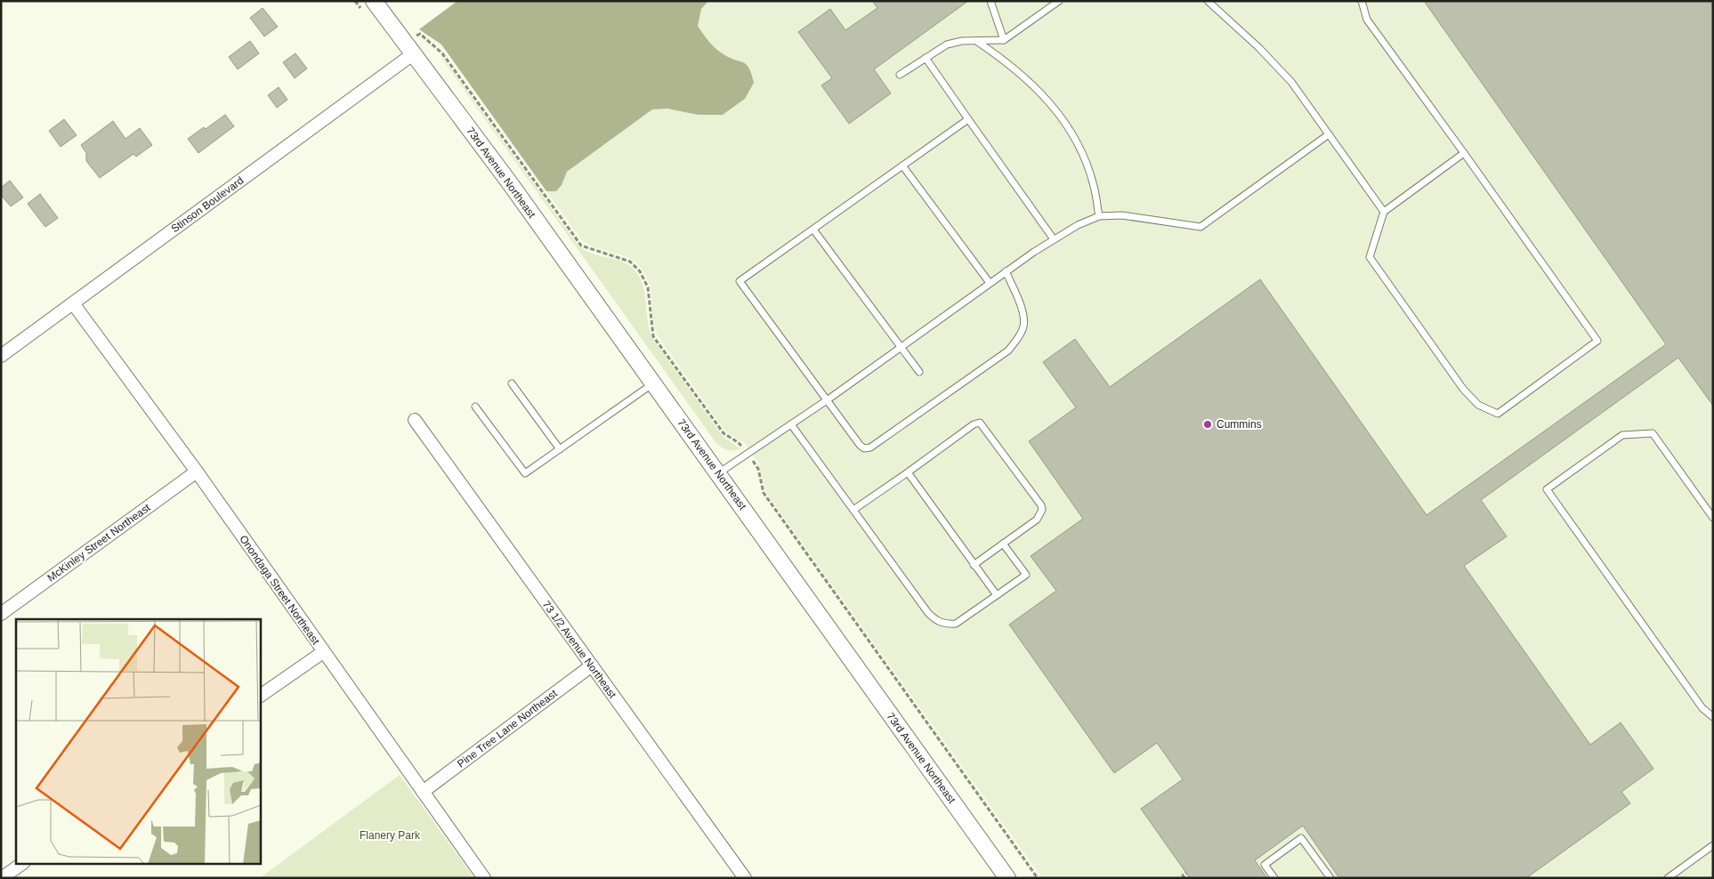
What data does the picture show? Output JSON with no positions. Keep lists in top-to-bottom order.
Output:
{
  "streets": {
    "street": [
      "73rd Avenue Northeast",
      "Stinson Boulevard",
      "McKinley Street Northeast",
      "Onondaga Street Northeast",
      "73 1/2 Avenue Northeast",
      "Pine Tree Lane Northeast"
    ]
  },
  "crossings": [
    ["73rd Avenue Northeast", "Stinson Boulevard"],
    ["Stinson Boulevard", "Onondaga Street Northeast"],
    ["McKinley Street Northeast", "Onondaga Street Northeast"],
    ["Onondaga Street Northeast", "Pine Tree Lane Northeast"],
    ["73 1/2 Avenue Northeast", "Pine Tree Lane Northeast"]
  ],
  "parks": ["Flanery Park"],
  "places": ["Cummins"]
}
